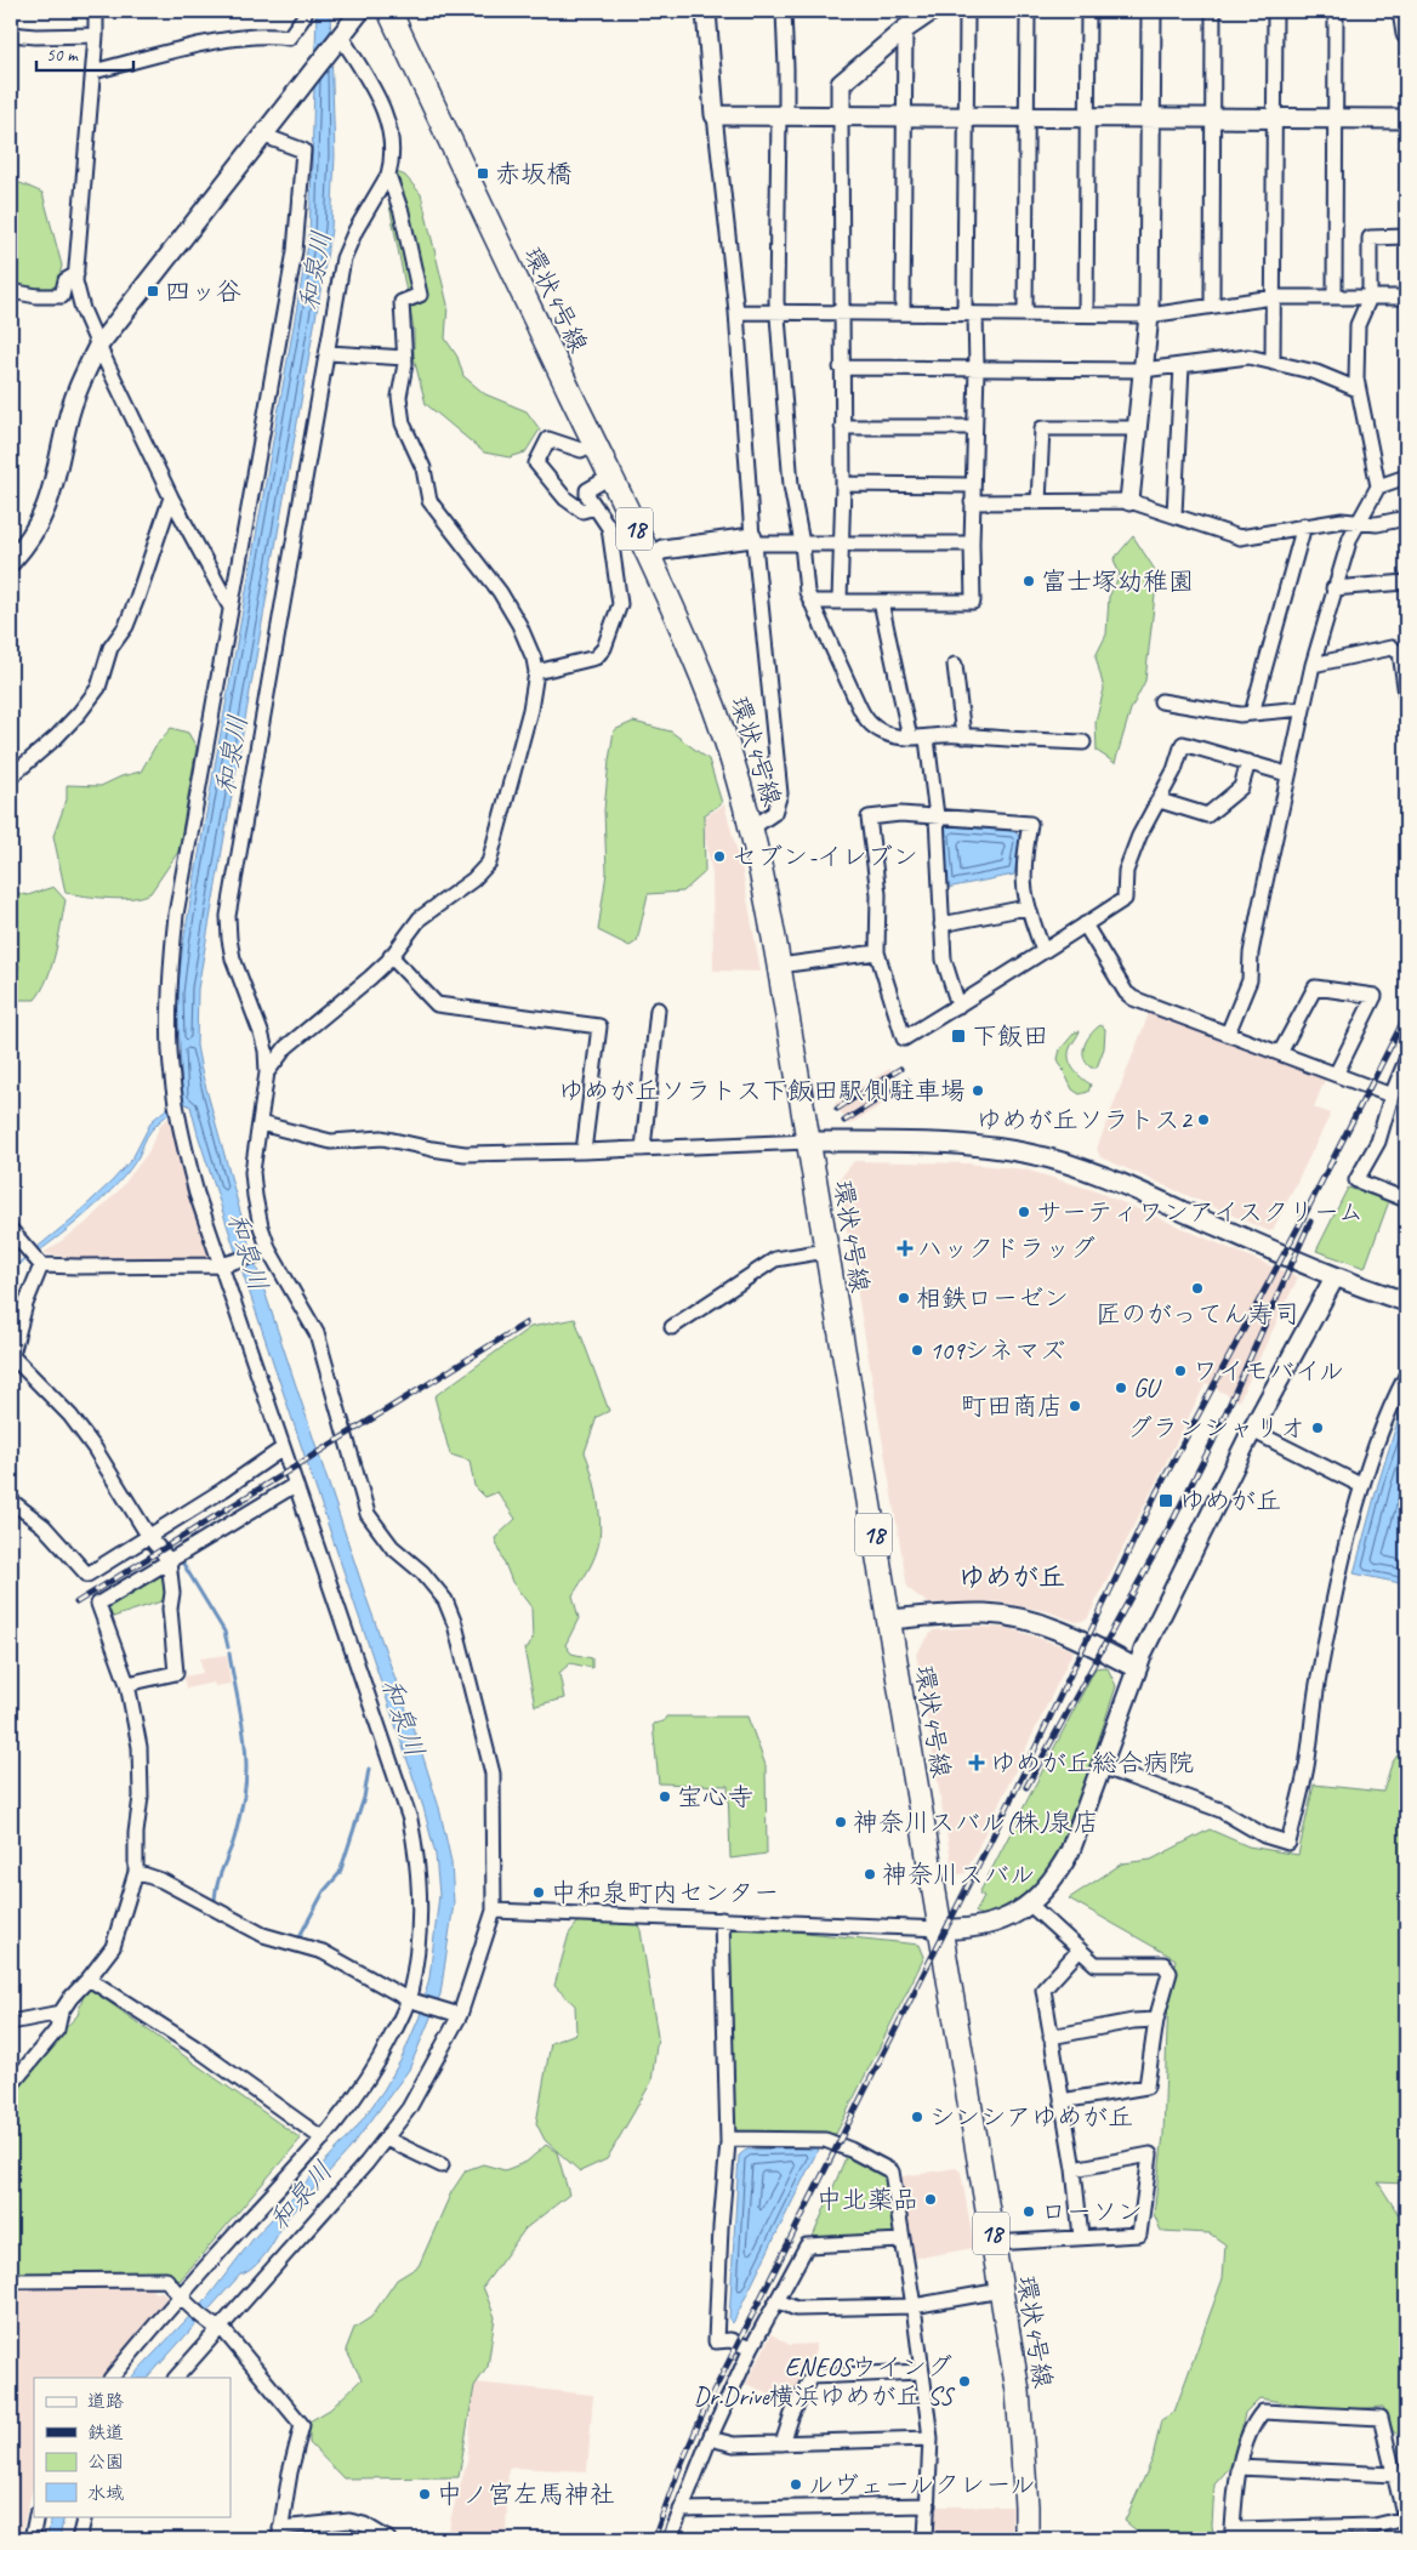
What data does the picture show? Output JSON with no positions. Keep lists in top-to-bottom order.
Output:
{
  "streets": {
    "main road": ["環状4号線", "18"]
  },
  "districts": ["ゆめが丘"],
  "water": ["和泉川"],
  "places": {
    "transit": [
      "赤坂橋",
      "四ッ谷",
      "下飯田",
      "ゆめが丘"
    ],
    "other": [
      "富士塚幼稚園",
      "セブン-イレブン",
      "ゆめが丘ソラトス下飯田駅側駐車場",
      "ゆめが丘ソラトス2",
      "サーティワンアイスクリーム",
      "匠のがってん寿司",
      "相鉄ローゼン",
      "109シネマズ",
      "ワイモバイル",
      "GU",
      "町田商店",
      "グランシャリオ",
      "宝心寺",
      "神奈川スバル(株)泉店",
      "神奈川スバル",
      "中和泉町内センター",
      "シンシアゆめが丘",
      "中北薬品",
      "ローソン",
      "ENEOSウイング Dr.Drive横浜ゆめが丘 SS",
      "ルヴェールクレール",
      "中ノ宮左馬神社"
    ],
    "health": ["ハックドラッグ", "ゆめが丘総合病院"]
  },
  "legend": [
    "道路",
    "鉄道",
    "公園",
    "水域"
  ],
  "scale_bar": "50 m"
}
